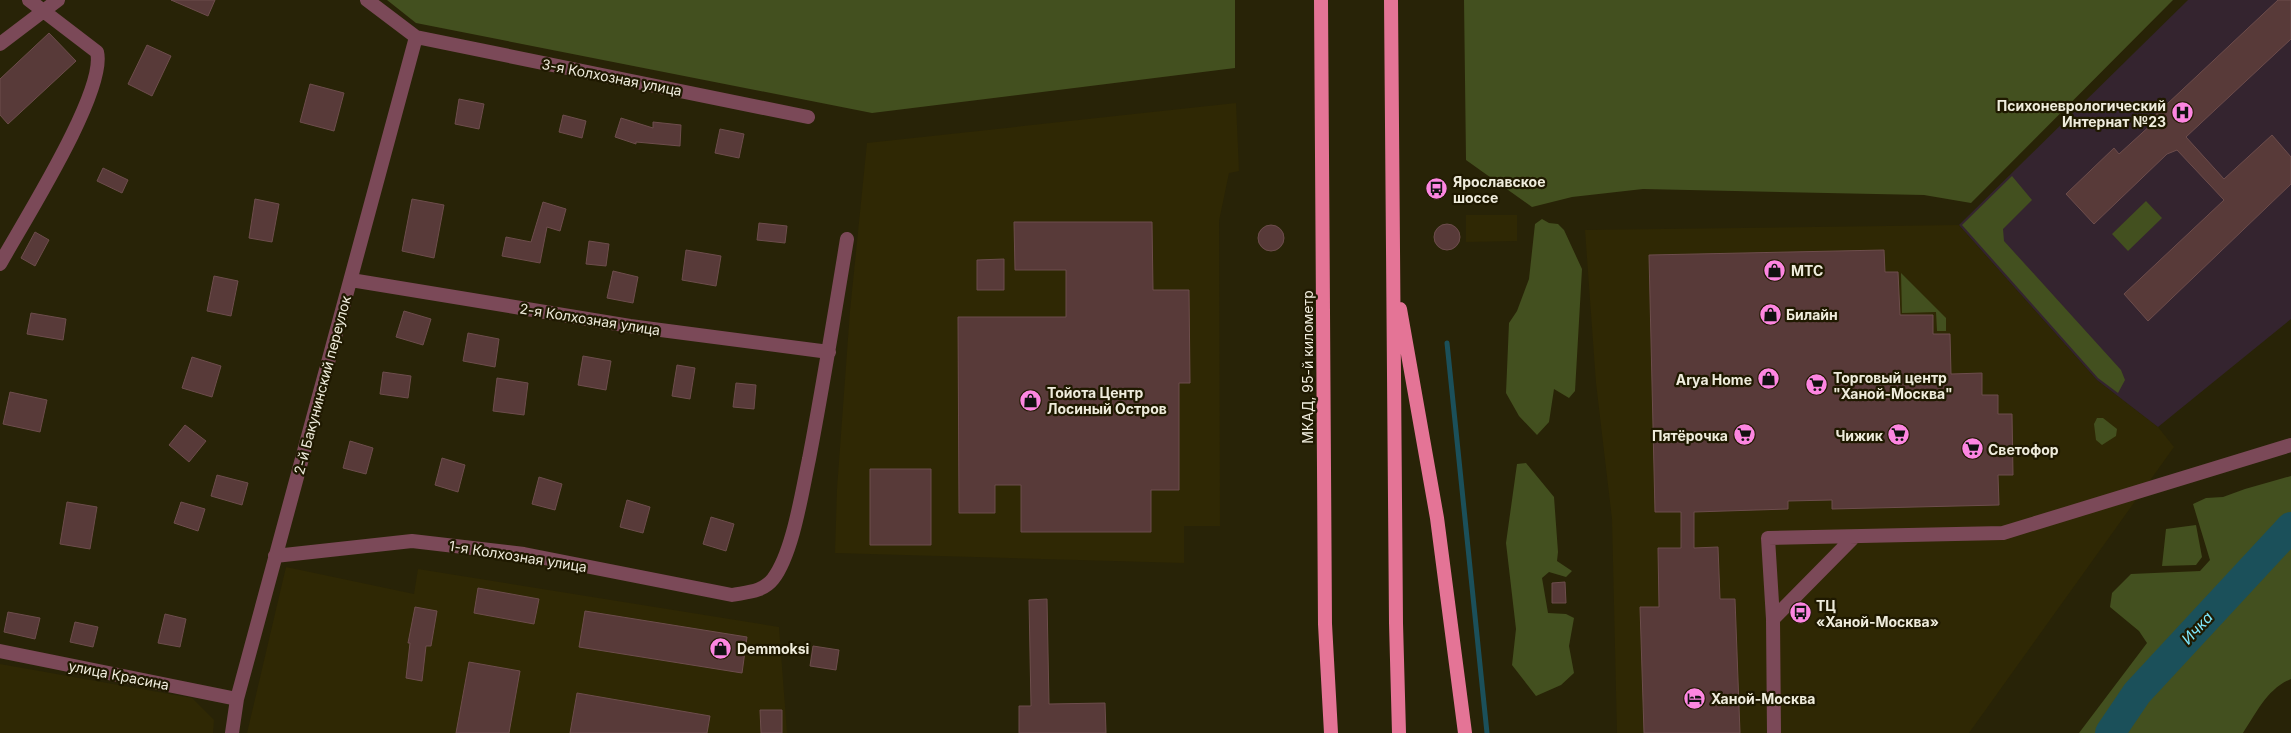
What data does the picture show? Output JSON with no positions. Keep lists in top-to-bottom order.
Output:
{
  "streets": {
    "highway": ["МКАД, 95-й километр"],
    "street": [
      "3-я Колхозная улица",
      "2-я Колхозная улица",
      "2-й Бакунинский переулок",
      "1-я Колхозная улица",
      "улица Красина"
    ]
  },
  "crossings": [
    ["3-я Колхозная улица", "2-й Бакунинский переулок"],
    ["2-я Колхозная улица", "2-й Бакунинский переулок"],
    ["2-я Колхозная улица", "1-я Колхозная улица"],
    ["2-й Бакунинский переулок", "1-я Колхозная улица"],
    ["2-й Бакунинский переулок", "улица Красина"]
  ],
  "water": ["Ичка"],
  "places": {
    "hospital": ["Психоневрологический Интернат №23"],
    "bus stop": ["Ярославское шоссе", "ТЦ «Ханой-Москва»"],
    "shop": [
      "МТС",
      "Билайн",
      "Arya Home",
      "Тойота Центр Лосиный Остров",
      "Demmoksi"
    ],
    "supermarket": [
      "Торговый центр \"Ханой-Москва\"",
      "Пятёрочка",
      "Чижик",
      "Светофор"
    ],
    "hotel": ["Ханой-Москва"]
  }
}
